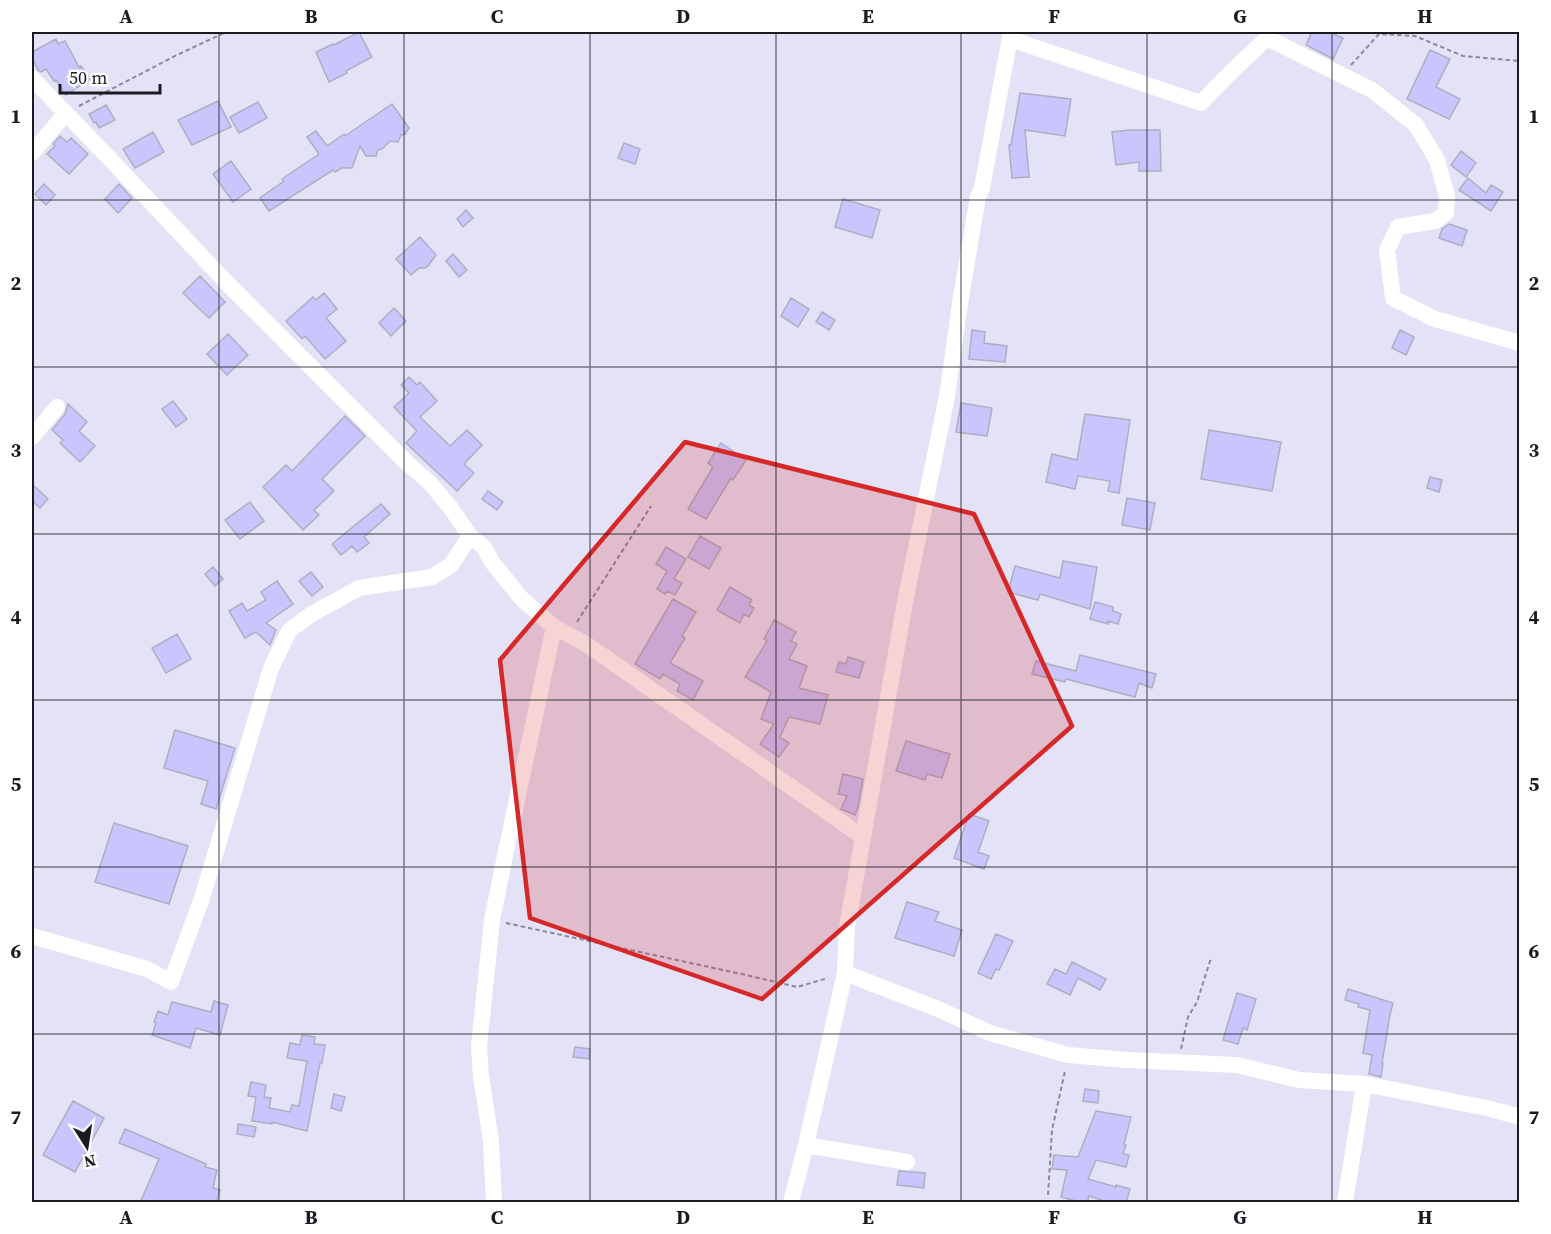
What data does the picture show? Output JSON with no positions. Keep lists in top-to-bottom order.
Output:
{
  "scale_bar": "50 m",
  "north": "bottom",
  "grid": {
    "columns": [
      "A",
      "B",
      "C",
      "D",
      "E",
      "F",
      "G",
      "H"
    ],
    "rows": [
      "1",
      "2",
      "3",
      "4",
      "5",
      "6",
      "7"
    ]
  }
}
